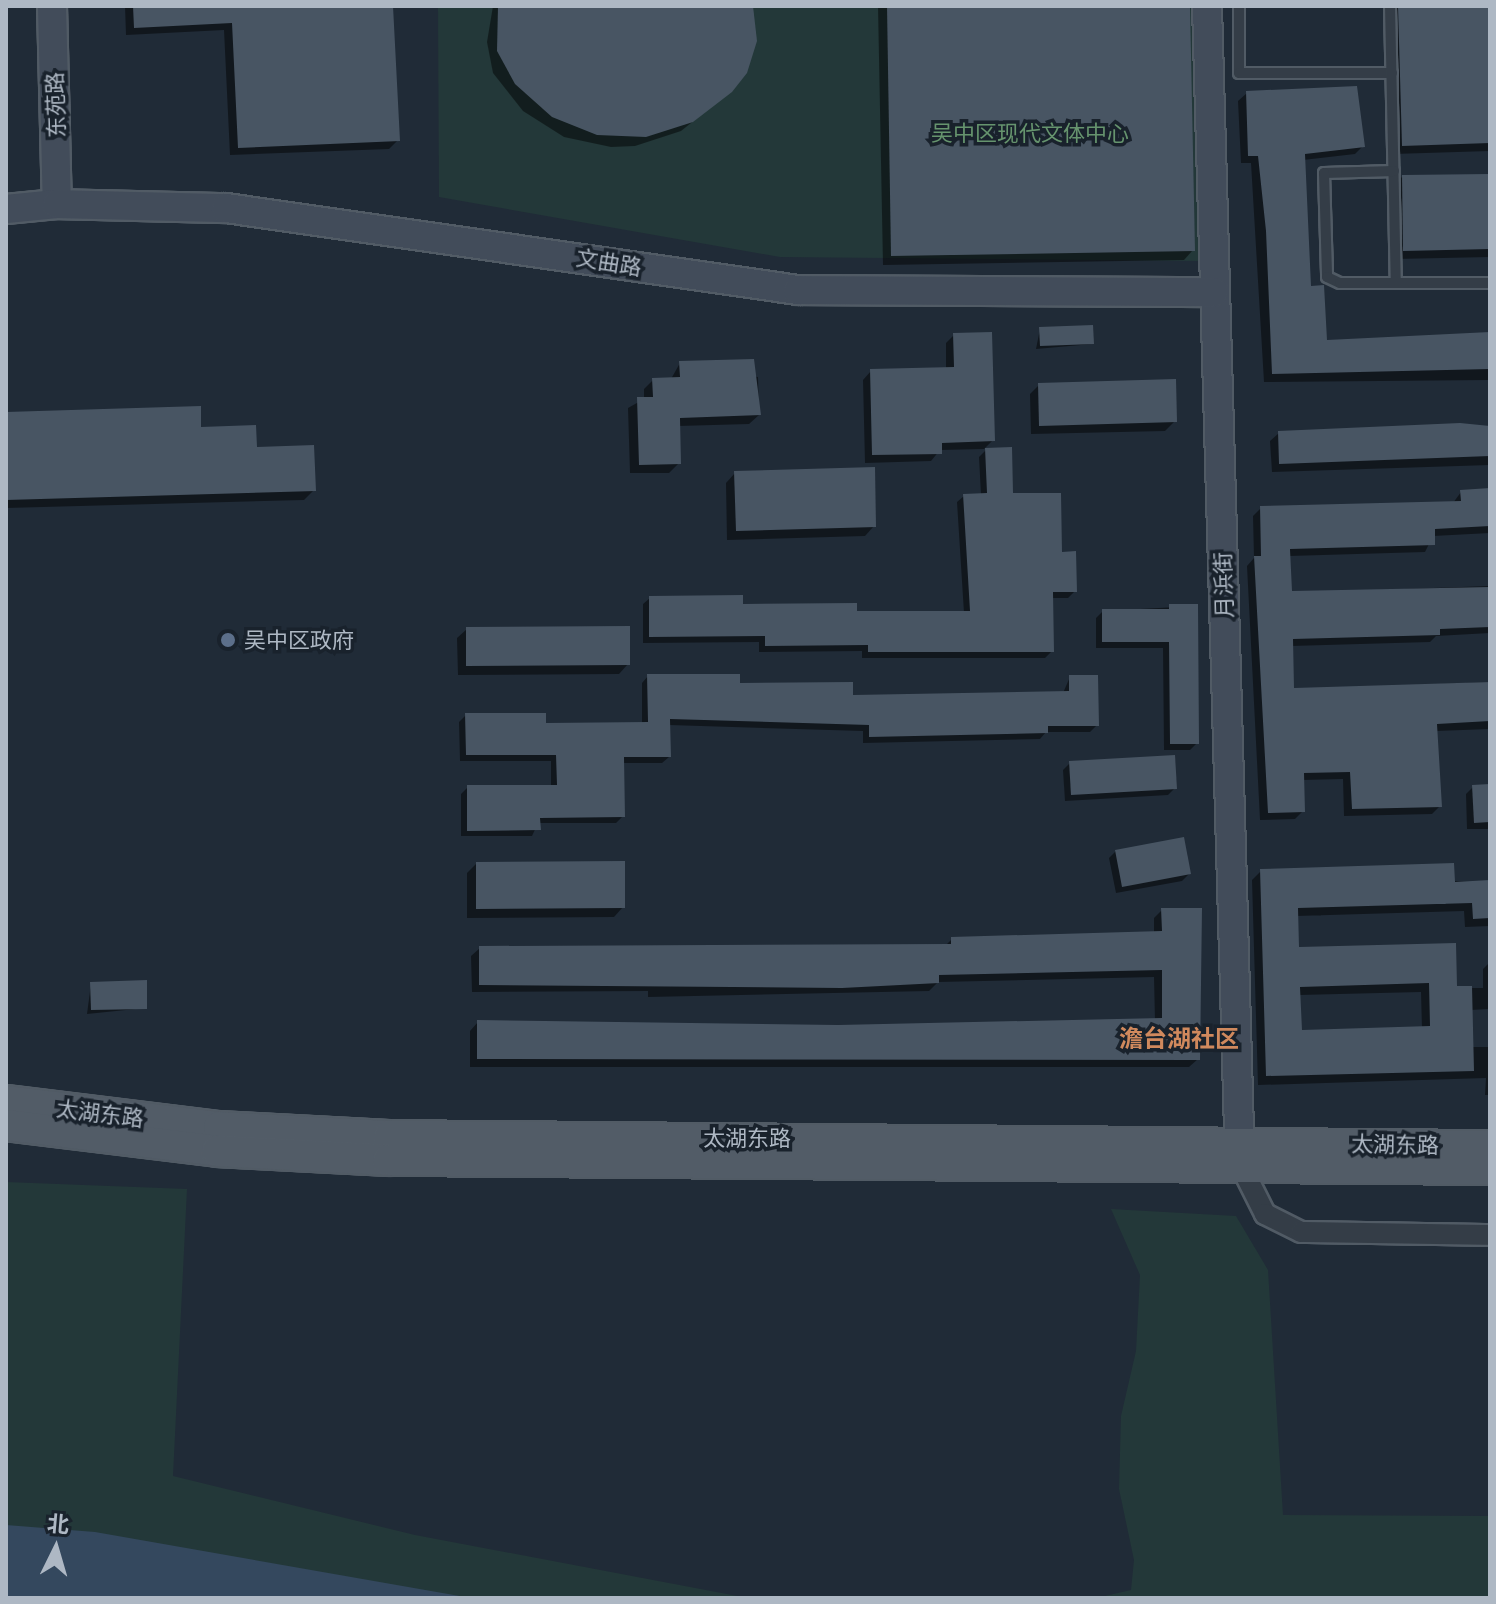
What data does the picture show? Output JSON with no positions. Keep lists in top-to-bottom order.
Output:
{
  "streets": {
    "main road": ["太湖东路"],
    "street": ["东苑路", "文曲路", "月浜街"]
  },
  "crossings": [
    ["东苑路", "文曲路"],
    ["文曲路", "月浜街"],
    ["月浜街", "太湖东路"]
  ],
  "districts": ["澹台湖社区"],
  "parks": ["吴中区现代文体中心"],
  "places": ["吴中区政府"],
  "north": "top"
}
